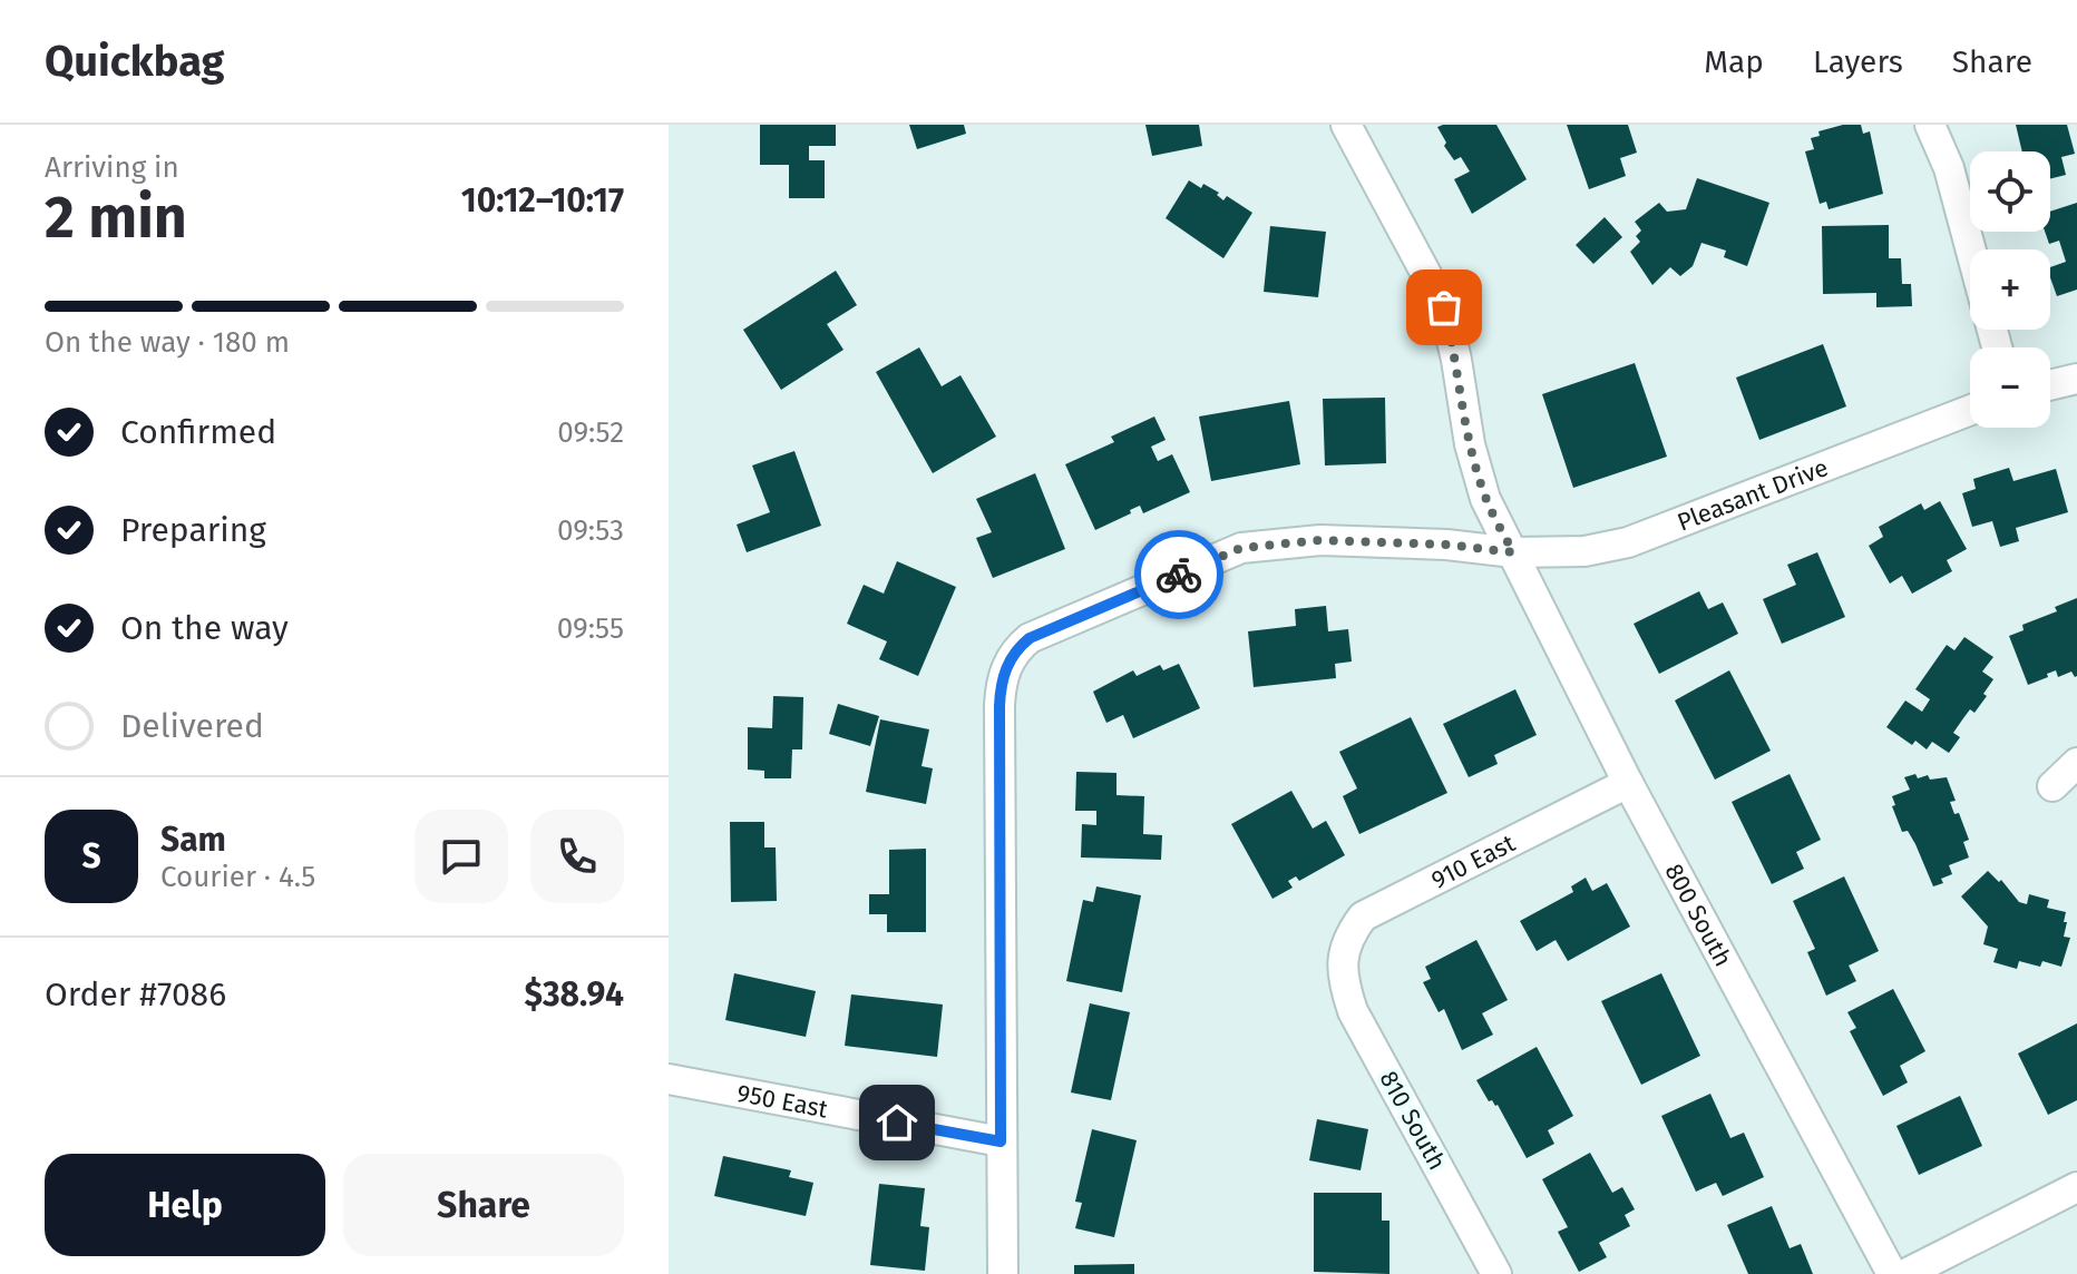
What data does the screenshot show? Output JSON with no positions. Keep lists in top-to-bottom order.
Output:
{
  "streets": {
    "street": [
      "Pleasant Drive",
      "910 East",
      "800 South",
      "950 East",
      "810 South"
    ]
  },
  "crossings": [
    ["Pleasant Drive", "800 South"],
    ["Pleasant Drive", "950 East"],
    ["910 East", "800 South"],
    ["910 East", "810 South"]
  ],
  "page": {
    "header": "Quickbag",
    "nav": ["Map", "Layers", "Share"],
    "heading": ["2 min", "Arriving in", "10:12–10:17"],
    "panel": [
      "Sam",
      "Courier · 4.5",
      "Order #7086",
      "$38.94"
    ],
    "map_buttons": ["+", "−"],
    "bar": "On the way · 180 m",
    "list": [
      ["Confirmed", "09:52"],
      ["Preparing", "09:53"],
      ["On the way", "09:55"],
      "Delivered"
    ],
    "round": "S",
    "buttons": ["Help", "Share"]
  }
}
